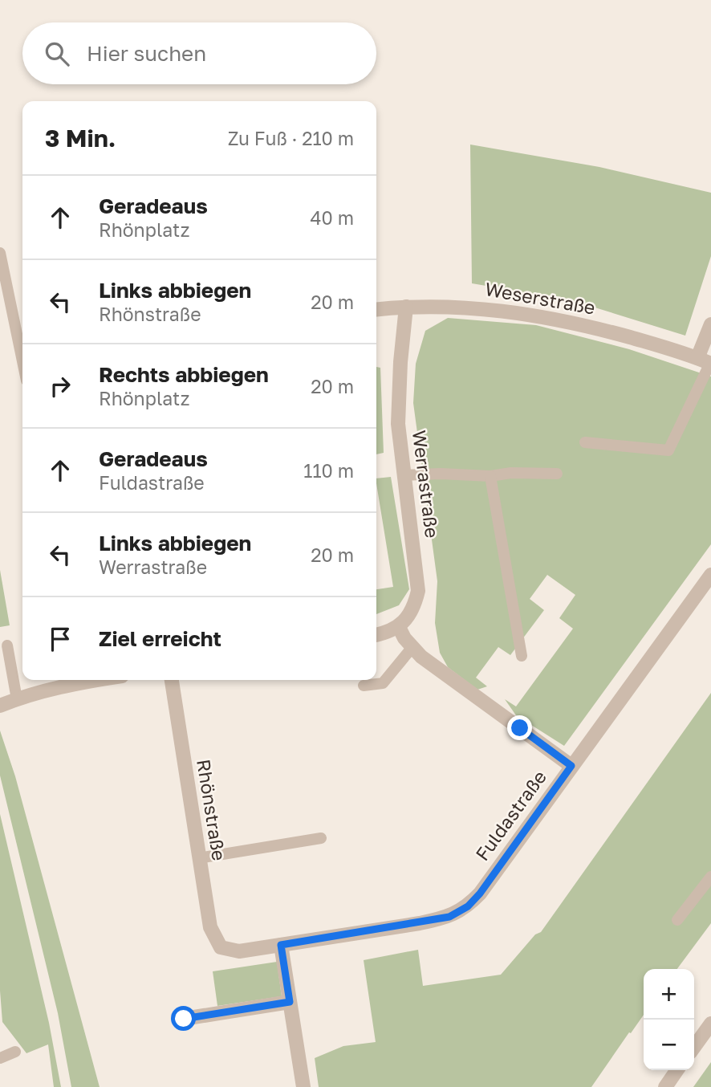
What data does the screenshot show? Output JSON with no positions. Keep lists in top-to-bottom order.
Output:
{
  "streets": {
    "street": [
      "Weserstraße",
      "Werrastraße",
      "Rhönstraße",
      "Fuldastraße"
    ]
  },
  "crossings": [
    ["Weserstraße", "Werrastraße"],
    ["Rhönstraße", "Fuldastraße"]
  ],
  "page": {
    "search": "Hier suchen",
    "heading": ["3 Min.", "Zu Fuß · 210 m"],
    "list": [
      ["Geradeaus", "Rhönplatz", "40 m"],
      ["Links abbiegen", "Rhönstraße", "20 m"],
      ["Rechts abbiegen", "Rhönplatz", "20 m"],
      ["Geradeaus", "Fuldastraße", "110 m"],
      ["Links abbiegen", "Werrastraße", "20 m"],
      "Ziel erreicht"
    ],
    "map_buttons": ["+", "−"]
  }
}
